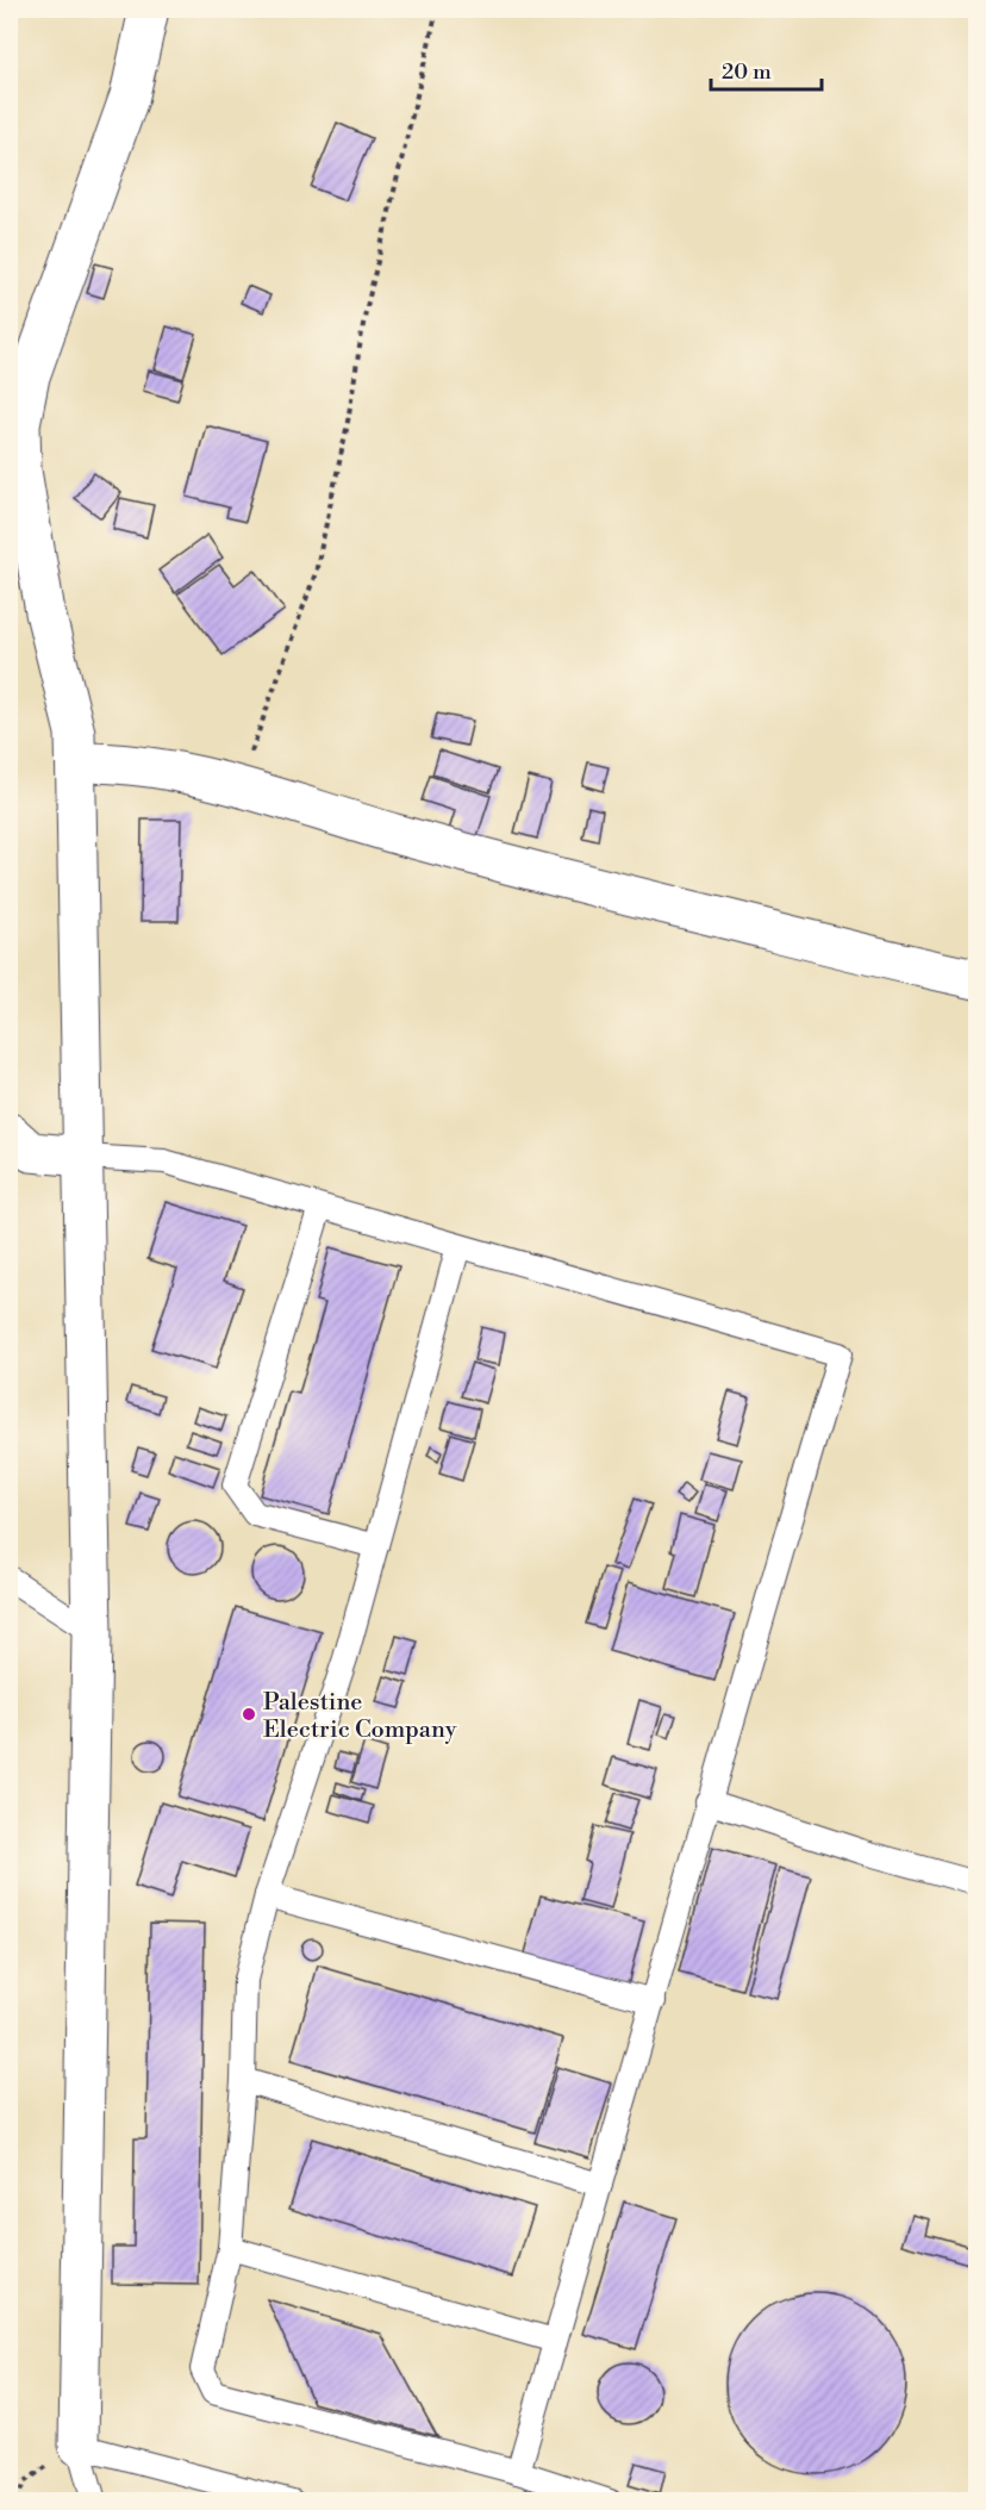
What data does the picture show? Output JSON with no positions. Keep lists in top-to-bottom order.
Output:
{
  "places": ["Palestine Electric Company"],
  "scale_bar": "20 m"
}
